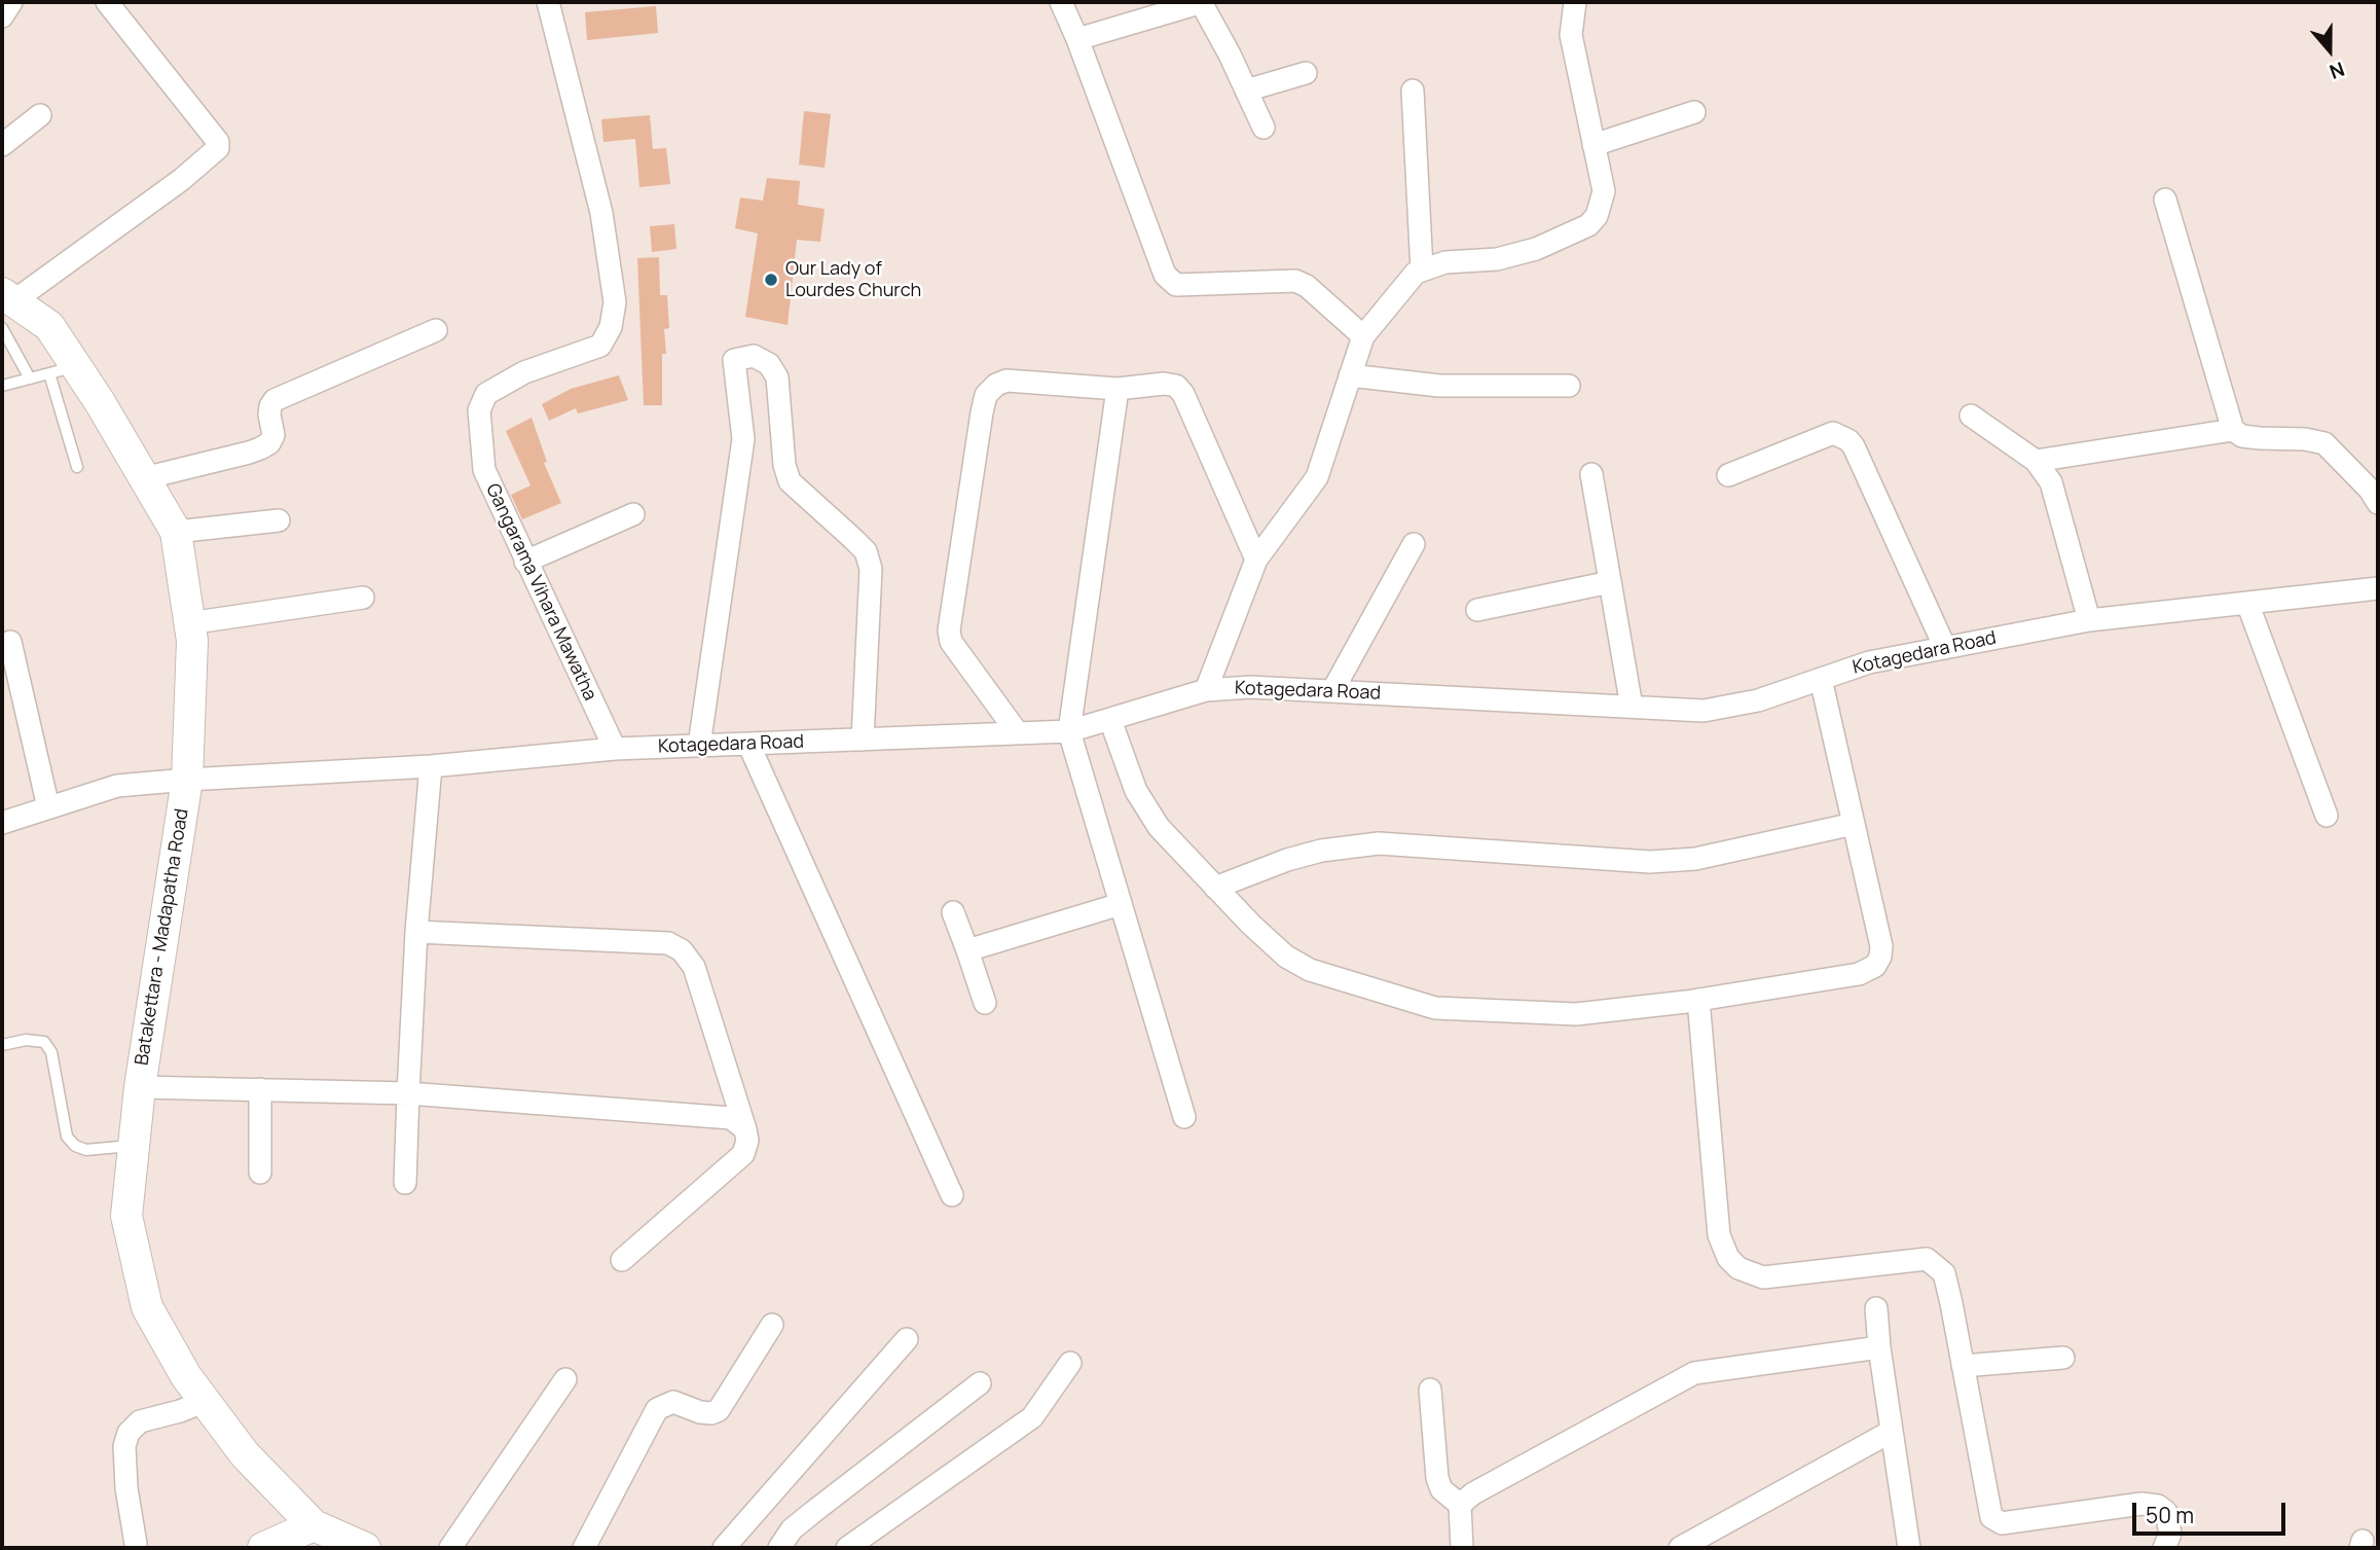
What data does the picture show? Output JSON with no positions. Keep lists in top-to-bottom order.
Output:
{
  "streets": {
    "street": ["Gangarama Vihara Mawatha", "Kotagedara Road", "Batakettara - Madapatha Road"]
  },
  "crossings": [
    ["Gangarama Vihara Mawatha", "Kotagedara Road"],
    ["Kotagedara Road", "Batakettara - Madapatha Road"]
  ],
  "places": ["Our Lady of Lourdes Church"],
  "scale_bar": "50 m",
  "north": "bottom"
}
